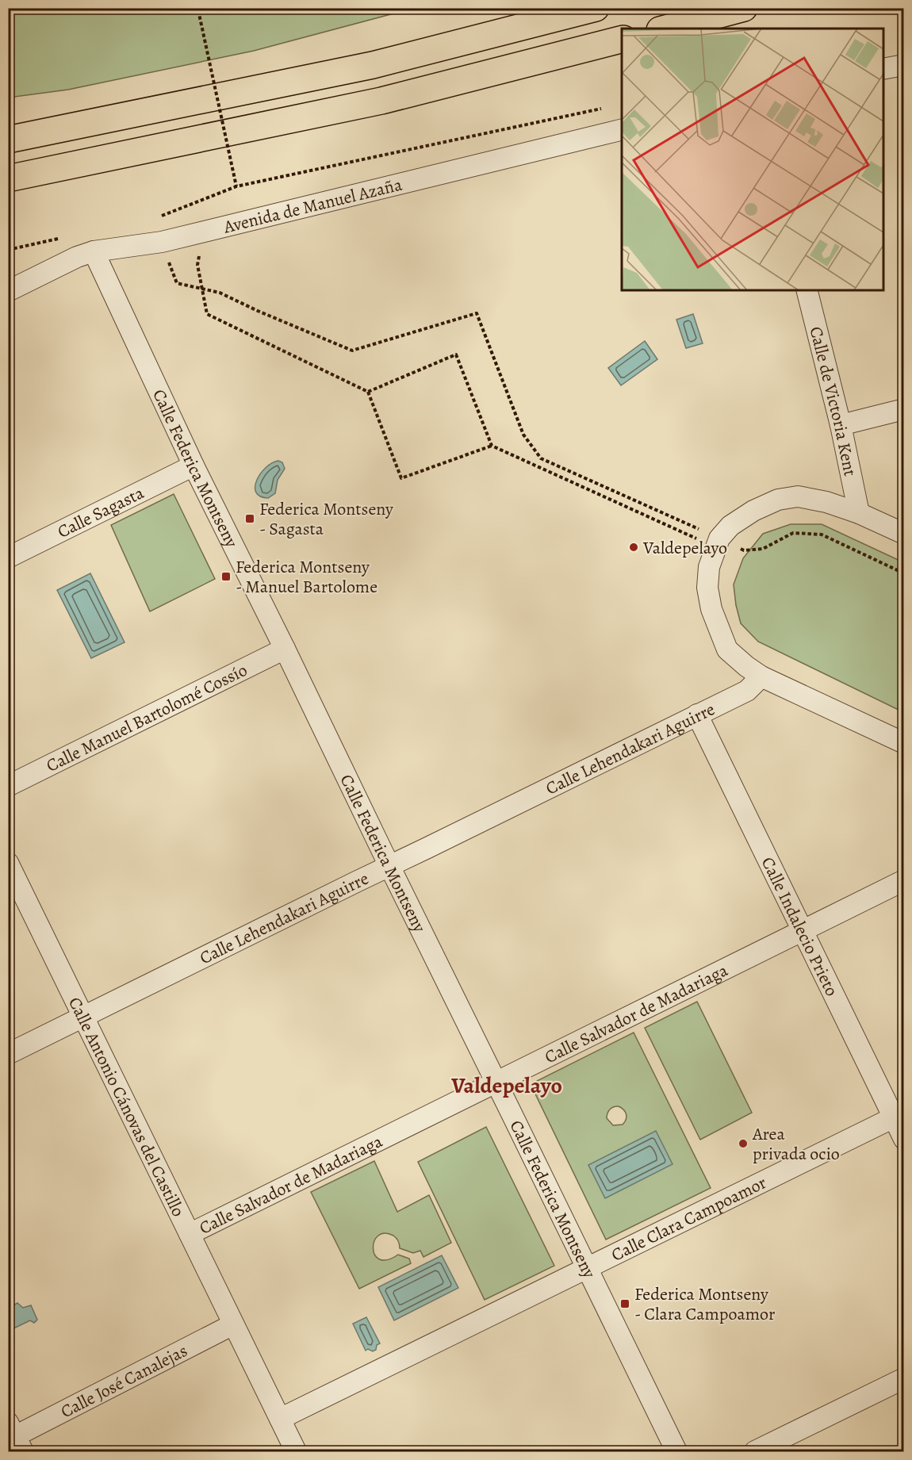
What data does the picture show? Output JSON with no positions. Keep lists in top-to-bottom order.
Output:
{
  "streets": {
    "street": [
      "Avenida de Manuel Azaña",
      "Calle de Victoria Kent",
      "Calle Federica Montseny",
      "Calle Sagasta",
      "Calle Manuel Bartolomé Cossío",
      "Calle Lehendakari Aguirre",
      "Calle Indalecio Prieto",
      "Calle Salvador de Madariaga",
      "Calle Antonio Cánovas del Castillo",
      "Calle Clara Campoamor",
      "Calle José Canalejas"
    ]
  },
  "crossings": [
    ["Avenida de Manuel Azaña", "Calle Federica Montseny"],
    ["Calle Federica Montseny", "Calle Sagasta"],
    ["Calle Federica Montseny", "Calle Manuel Bartolomé Cossío"],
    ["Calle Federica Montseny", "Calle Lehendakari Aguirre"],
    ["Calle Federica Montseny", "Calle Salvador de Madariaga"],
    ["Calle Federica Montseny", "Calle Clara Campoamor"],
    ["Calle Lehendakari Aguirre", "Calle Indalecio Prieto"],
    ["Calle Lehendakari Aguirre", "Calle Antonio Cánovas del Castillo"],
    ["Calle Indalecio Prieto", "Calle Salvador de Madariaga"],
    ["Calle Indalecio Prieto", "Calle Clara Campoamor"],
    ["Calle Salvador de Madariaga", "Calle Antonio Cánovas del Castillo"],
    ["Calle Antonio Cánovas del Castillo", "Calle Clara Campoamor"],
    ["Calle Antonio Cánovas del Castillo", "Calle José Canalejas"]
  ],
  "districts": ["Valdepelayo"],
  "places": {
    "transit": ["Federica Montseny - Sagasta", "Federica Montseny - Manuel Bartolome", "Federica Montseny - Clara Campoamor"],
    "other": ["Valdepelayo", "Area privada ocio"]
  }
}
